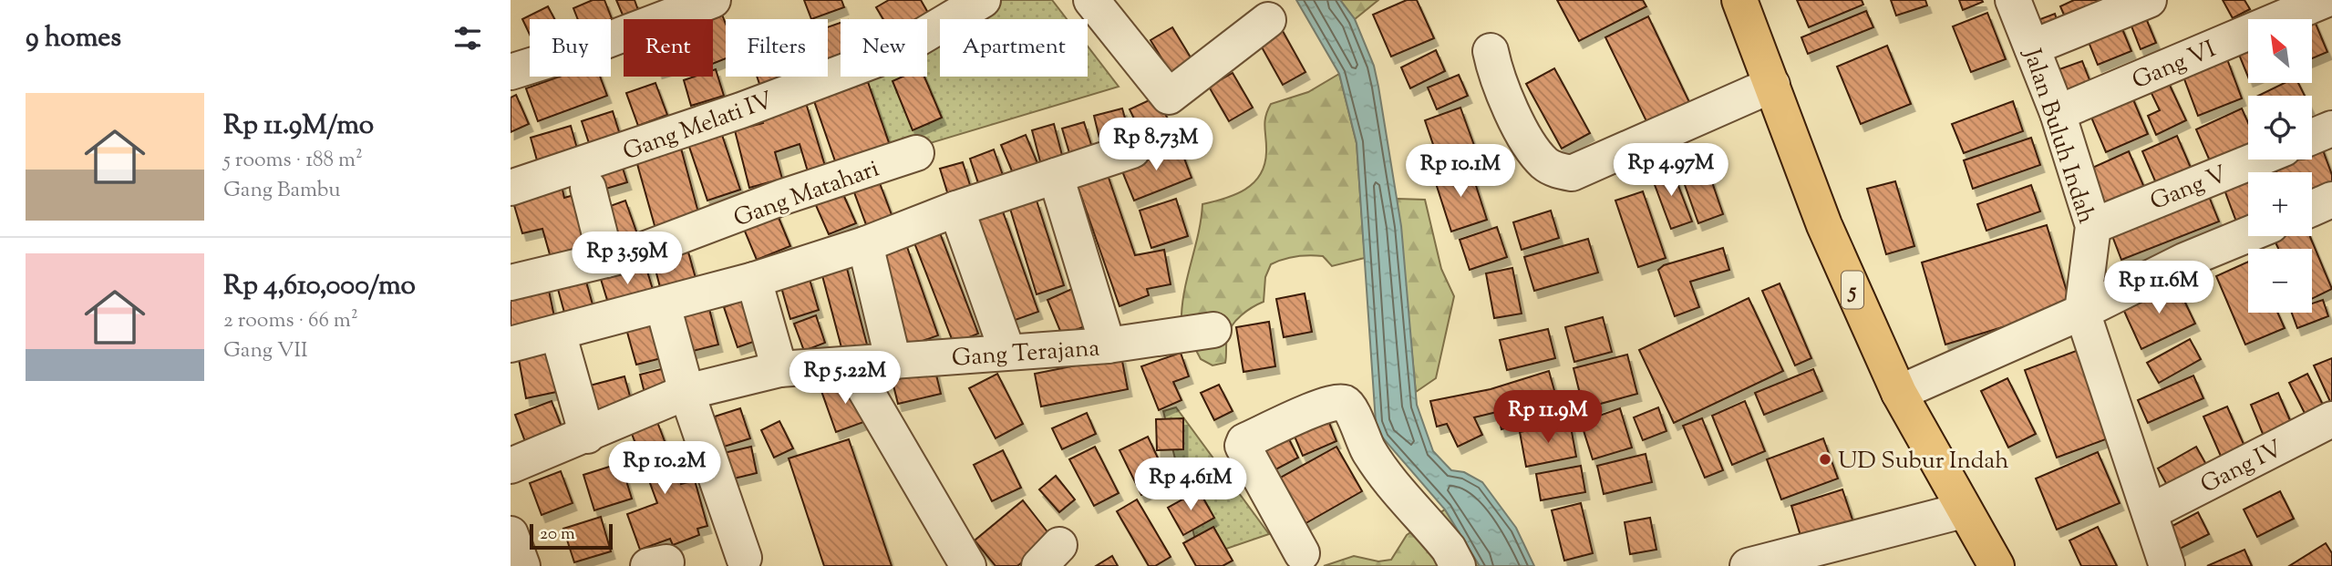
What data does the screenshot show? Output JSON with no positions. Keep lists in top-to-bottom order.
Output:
{
  "streets": {
    "highway": ["5"],
    "street": [
      "Gang VI",
      "Gang Melati IV",
      "Jalan Buluh Indah",
      "Gang V",
      "Gang Matahari",
      "Gang Terajana",
      "Gang IV"
    ]
  },
  "crossings": [
    ["Gang VI", "Jalan Buluh Indah"],
    ["Jalan Buluh Indah", "Gang V"],
    ["Jalan Buluh Indah", "Gang IV"]
  ],
  "places": ["UD Subur Indah"],
  "scale_bar": "20 m",
  "north": "top left",
  "page": {
    "heading": "9 homes",
    "map_buttons": ["+", "−"],
    "chip": [
      "Buy",
      "Rent",
      "Filters",
      "New",
      "Apartment"
    ],
    "list": [
      {
        "name": "Rp 11.9M/mo",
        "note": "5 rooms · 188 m² · Gang Bambu"
      },
      {
        "name": "Rp 4,610,000/mo",
        "note": "2 rooms · 66 m² · Gang VII"
      }
    ],
    "price": [
      "Rp 8.73M",
      "Rp 4.97M",
      "Rp 10.1M",
      "Rp 3.59M",
      "Rp 11.6M",
      "Rp 5.22M",
      "Rp 11.9M",
      "Rp 10.2M",
      "Rp 4.61M"
    ],
    "scale": "20 m"
  }
}
